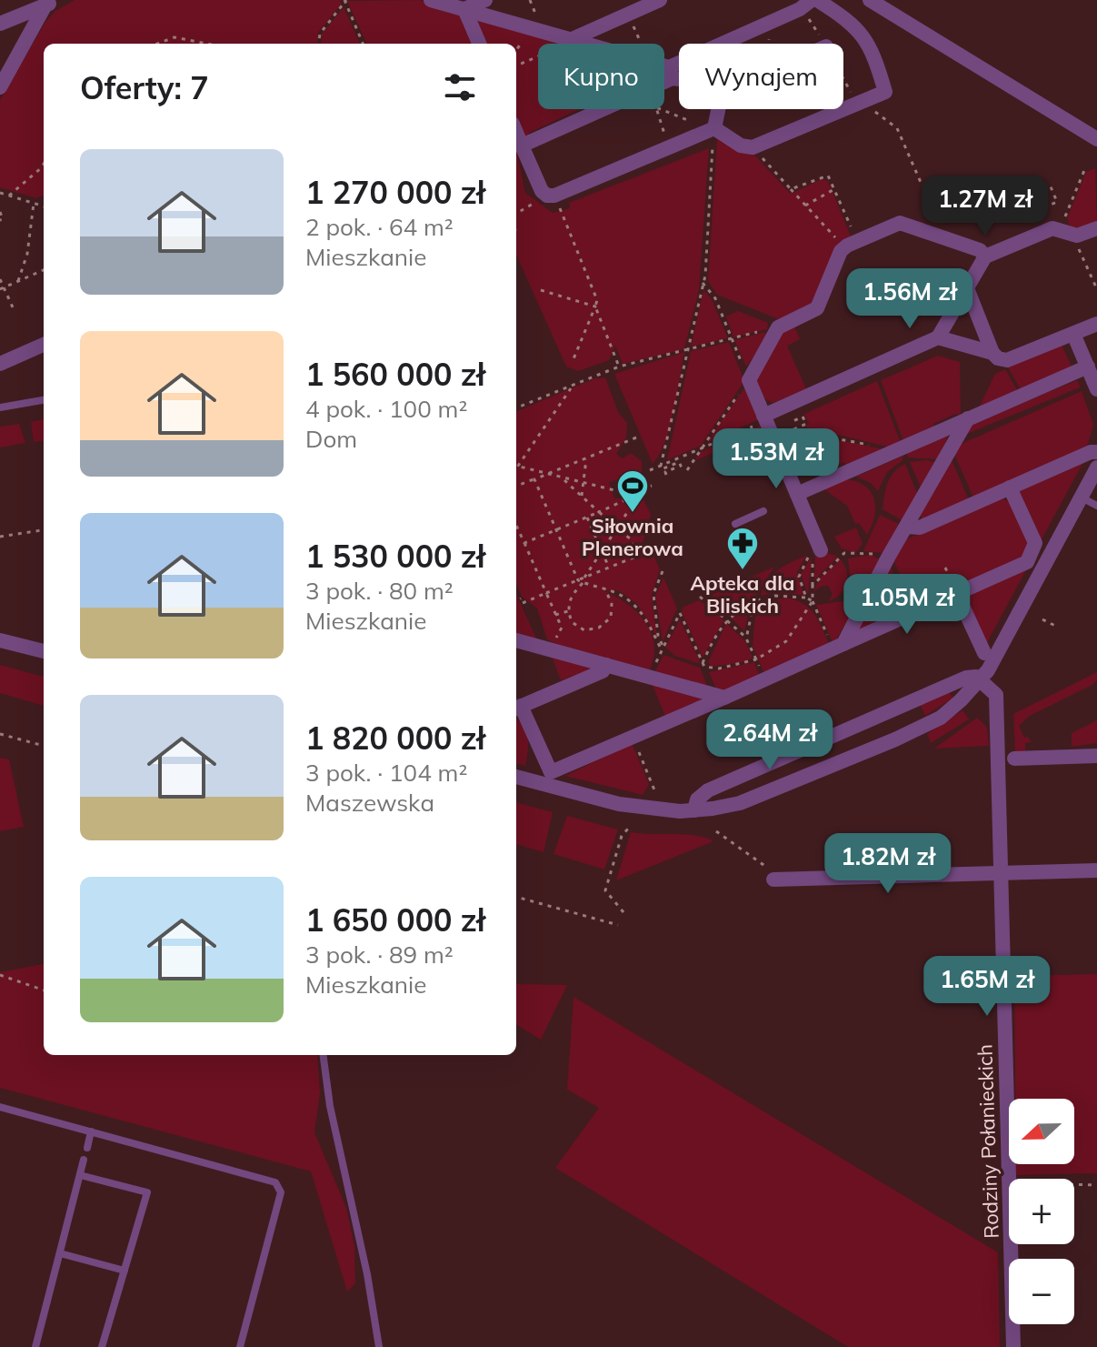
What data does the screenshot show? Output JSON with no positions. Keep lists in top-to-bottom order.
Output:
{
  "streets": {
    "street": ["Rodziny Połanieckich"]
  },
  "places": {
    "sports": ["Siłownia Plenerowa"],
    "pharmacy": ["Apteka dla Bliskich"]
  },
  "north": "left",
  "page": {
    "chip": ["Kupno", "Wynajem"],
    "heading": "Oferty: 7",
    "list": [
      {
        "name": "1 270 000 zł",
        "note": "2 pok. · 64 m² · Mieszkanie"
      },
      {
        "name": "1 560 000 zł",
        "note": "4 pok. · 100 m² · Dom"
      },
      {
        "name": "1 530 000 zł",
        "note": "3 pok. · 80 m² · Mieszkanie"
      },
      {
        "name": "1 820 000 zł",
        "note": "3 pok. · 104 m² · Maszewska"
      },
      {
        "name": "1 650 000 zł",
        "note": "3 pok. · 89 m² · Mieszkanie"
      }
    ],
    "price": [
      "1.27M zł",
      "1.56M zł",
      "1.53M zł",
      "1.05M zł",
      "2.64M zł",
      "1.82M zł",
      "1.65M zł"
    ],
    "map_buttons": ["+", "−"]
  }
}
